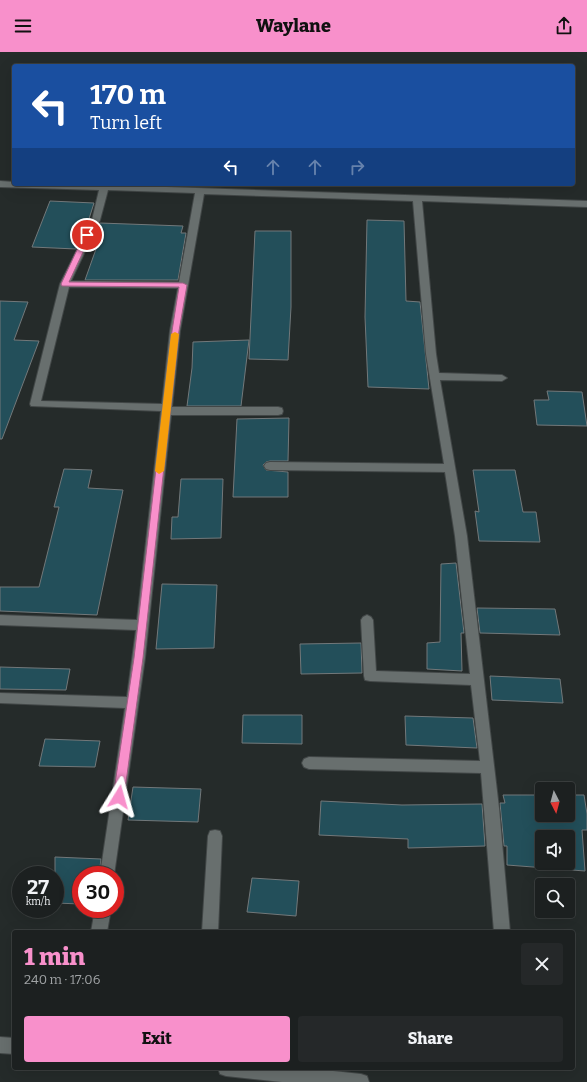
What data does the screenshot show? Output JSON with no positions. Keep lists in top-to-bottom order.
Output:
{
  "north": "bottom",
  "page": {
    "header": "Waylane",
    "turn": ["170 m", "Turn left"],
    "speed": "27 km/h",
    "limit": "30",
    "heading": ["1 min", "240 m · 17:06"],
    "buttons": ["Exit", "Share"]
  }
}
